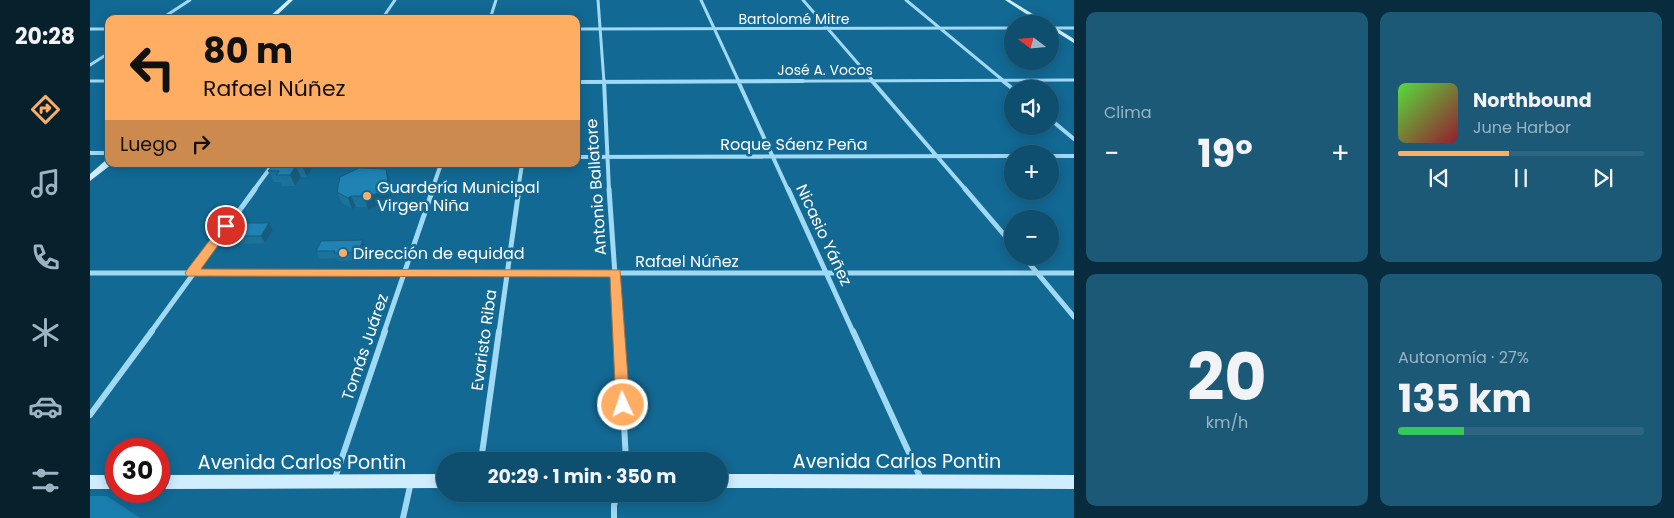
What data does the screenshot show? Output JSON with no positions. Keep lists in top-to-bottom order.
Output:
{
  "streets": {
    "main road": ["Avenida Carlos Pontin"],
    "street": [
      "Bartolomé Mitre",
      "José A. Vocos",
      "Roque Sáenz Peña",
      "Antonio Ballatore",
      "Nicasio Yáñez",
      "Rafael Núñez",
      "Evaristo Riba",
      "Tomás Juárez"
    ]
  },
  "crossings": [
    ["Bartolomé Mitre", "Antonio Ballatore"],
    ["Bartolomé Mitre", "Nicasio Yáñez"],
    ["José A. Vocos", "Antonio Ballatore"],
    ["José A. Vocos", "Nicasio Yáñez"],
    ["Roque Sáenz Peña", "Antonio Ballatore"],
    ["Roque Sáenz Peña", "Nicasio Yáñez"],
    ["Antonio Ballatore", "Rafael Núñez"],
    ["Nicasio Yáñez", "Rafael Núñez"],
    ["Nicasio Yáñez", "Avenida Carlos Pontin"],
    ["Rafael Núñez", "Evaristo Riba"],
    ["Rafael Núñez", "Tomás Juárez"],
    ["Tomás Juárez", "Avenida Carlos Pontin"]
  ],
  "places": ["Guardería Municipal Virgen Niña", "Dirección de equidad"],
  "north": "left",
  "page": {
    "tabs": "20:28",
    "tile": [
      "Clima",
      ["20", "km/h"],
      ["Autonomía · 27%", "135 km"]
    ],
    "map_buttons": ["+", "−"],
    "turn": ["80 m", "Rafael Núñez"],
    "song": ["Northbound", "June Harbor"],
    "then": "Luego",
    "heat": ["−", "19°", "+"],
    "limit": "30",
    "trip": "20:29 · 1 min · 350 m"
  }
}
